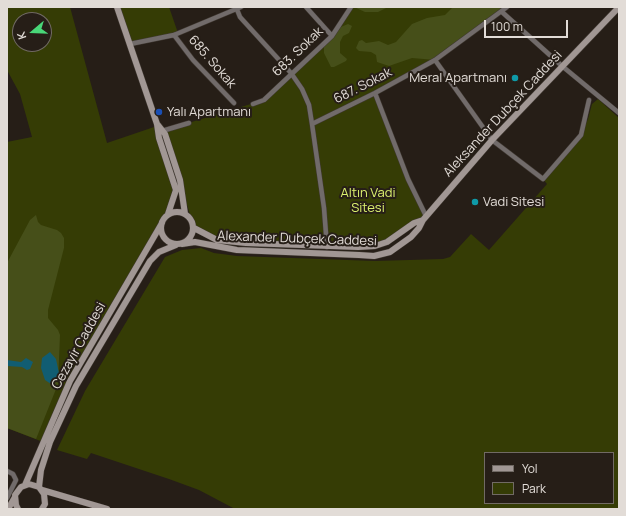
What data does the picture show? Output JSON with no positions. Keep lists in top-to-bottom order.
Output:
{
  "streets": {
    "main road": ["Aleksander Dubçek Caddesi", "Alexander Dubçek Caddesi", "Cezayir Caddesi"],
    "street": ["683. Sokak", "685. Sokak", "687. Sokak"]
  },
  "crossings": [
    ["Aleksander Dubçek Caddesi", "Alexander Dubçek Caddesi"],
    ["Alexander Dubçek Caddesi", "Cezayir Caddesi"]
  ],
  "parks": ["Altın Vadi Sitesi"],
  "places": ["Meral Apartmanı", "Yalı Apartmanı", "Vadi Sitesi"],
  "legend": ["Yol", "Park"],
  "scale_bar": "100 m",
  "north": "left"
}
